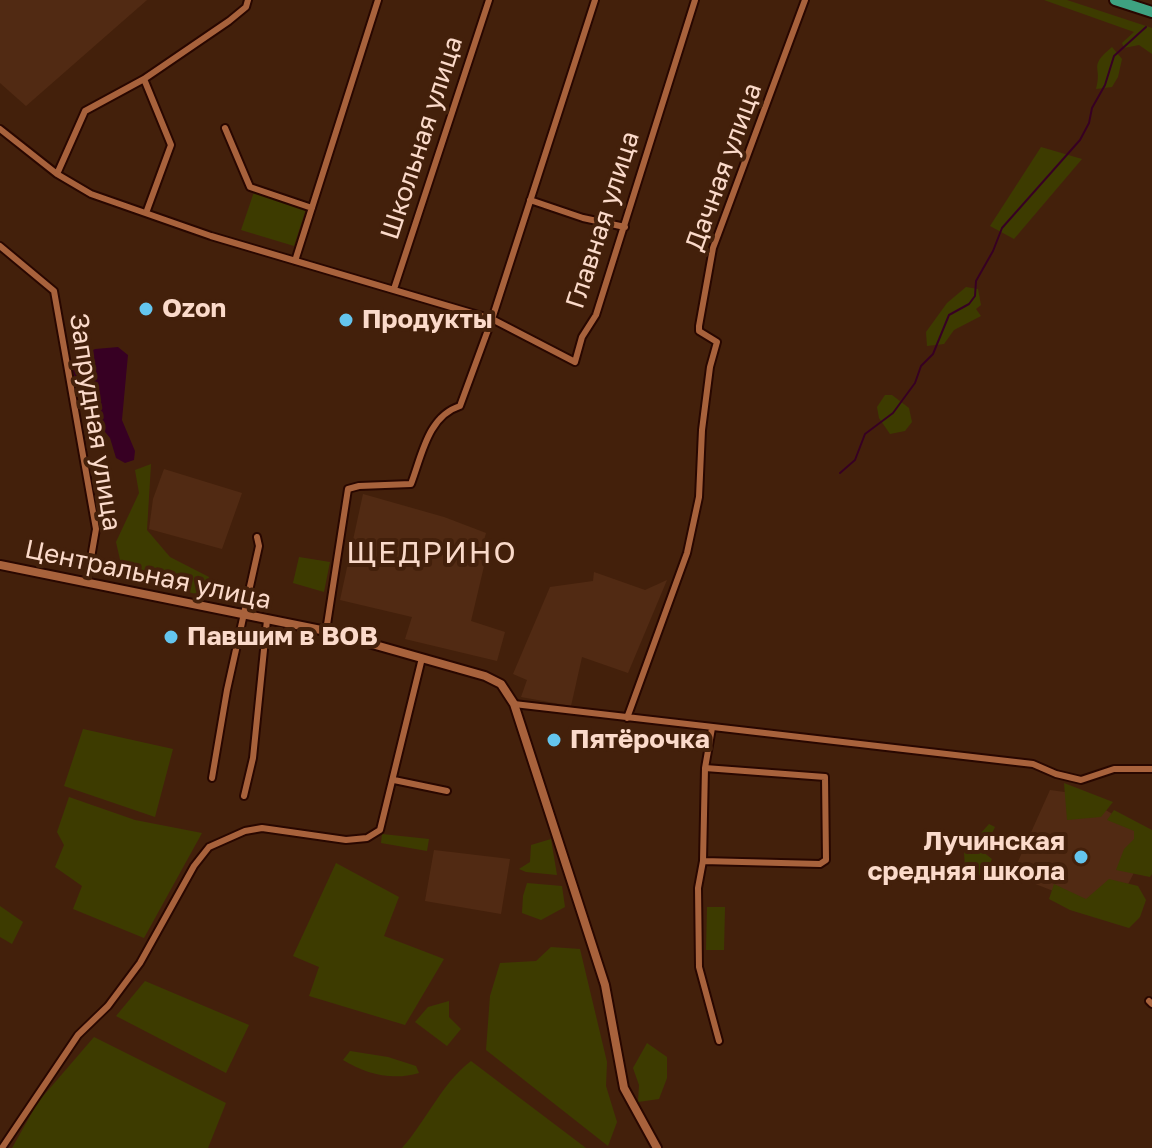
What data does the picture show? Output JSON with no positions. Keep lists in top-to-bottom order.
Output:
{
  "streets": {
    "street": [
      "Школьная улица",
      "Дачная улица",
      "Главная улица",
      "Запрудная улица",
      "Центральная улица"
    ]
  },
  "crossings": [
    ["Запрудная улица", "Центральная улица"]
  ],
  "districts": ["ЩЕДРИНО"],
  "places": [
    "Ozon",
    "Продукты",
    "Павшим в ВОВ",
    "Пятёрочка",
    "Лучинская средняя школа"
  ]
}
